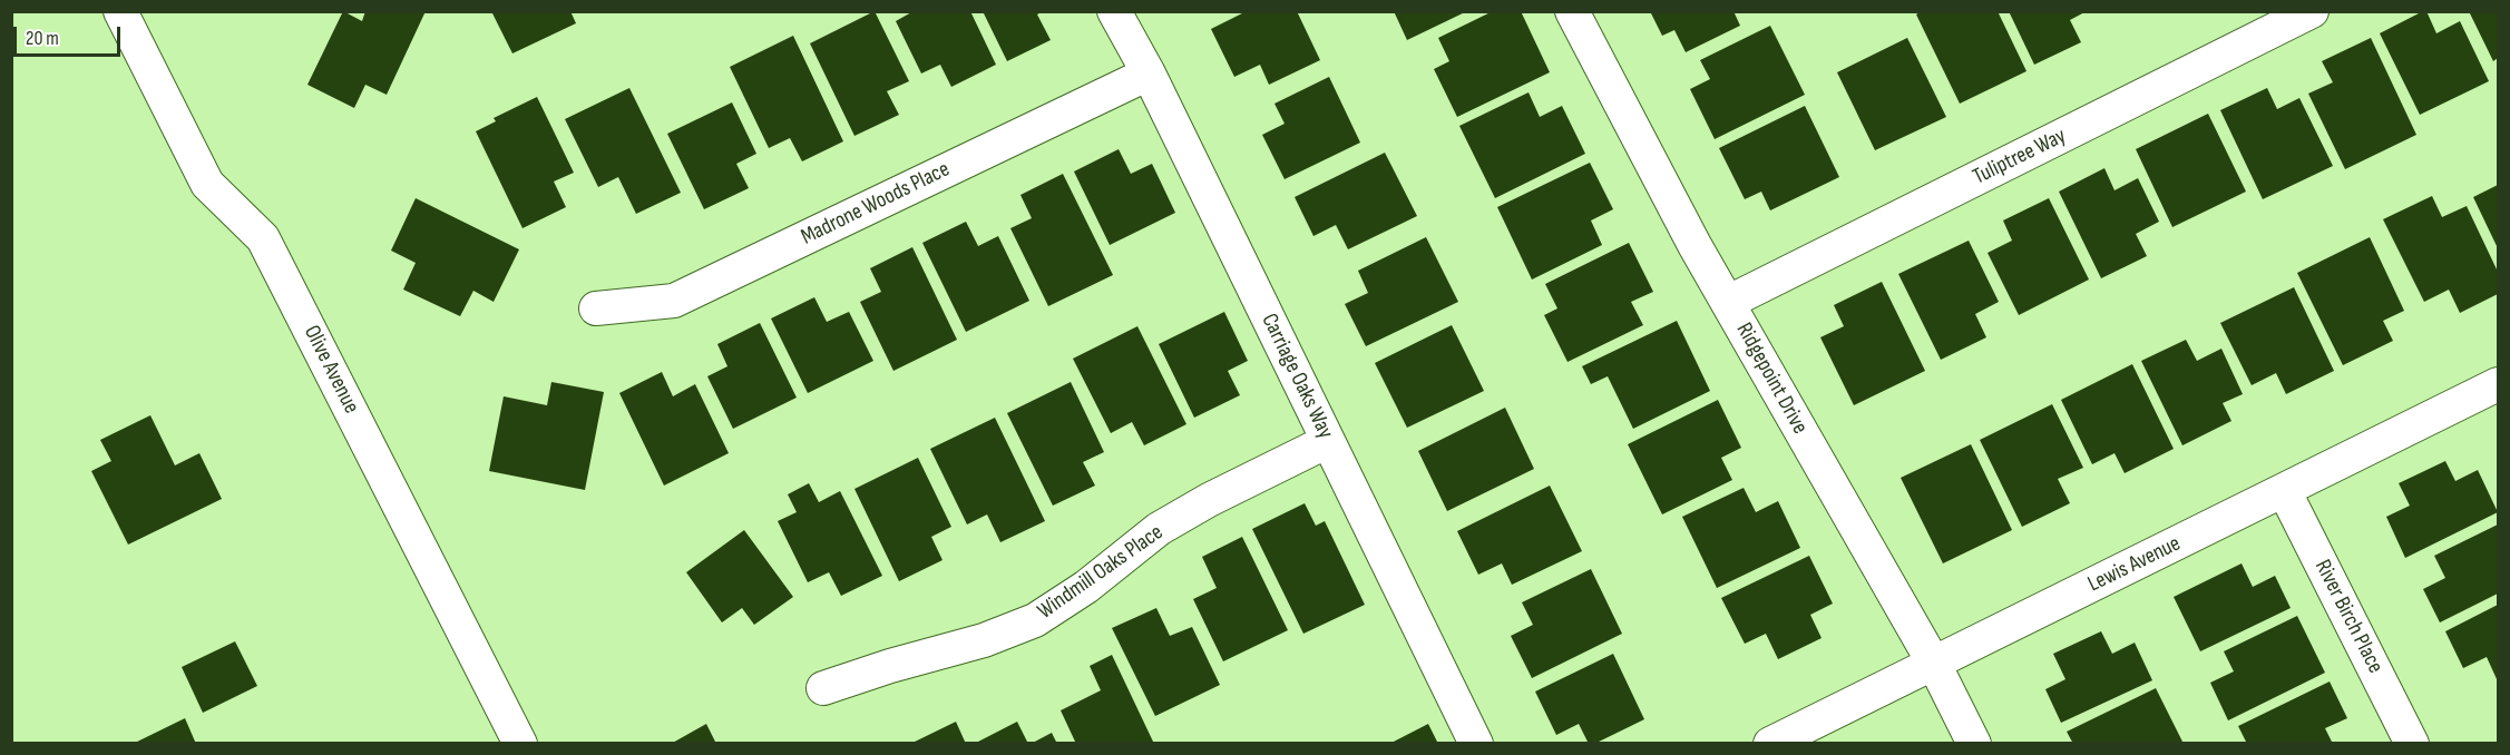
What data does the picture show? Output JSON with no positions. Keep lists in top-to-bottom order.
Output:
{
  "streets": {
    "street": [
      "Tuliptree Way",
      "Madrone Woods Place",
      "Olive Avenue",
      "Carriage Oaks Way",
      "Ridgepoint Drive",
      "Lewis Avenue",
      "Windmill Oaks Place",
      "River Birch Place"
    ]
  },
  "crossings": [
    ["Tuliptree Way", "Ridgepoint Drive"],
    ["Madrone Woods Place", "Carriage Oaks Way"],
    ["Carriage Oaks Way", "Windmill Oaks Place"],
    ["Ridgepoint Drive", "Lewis Avenue"],
    ["Lewis Avenue", "River Birch Place"]
  ],
  "scale_bar": "20 m"
}
